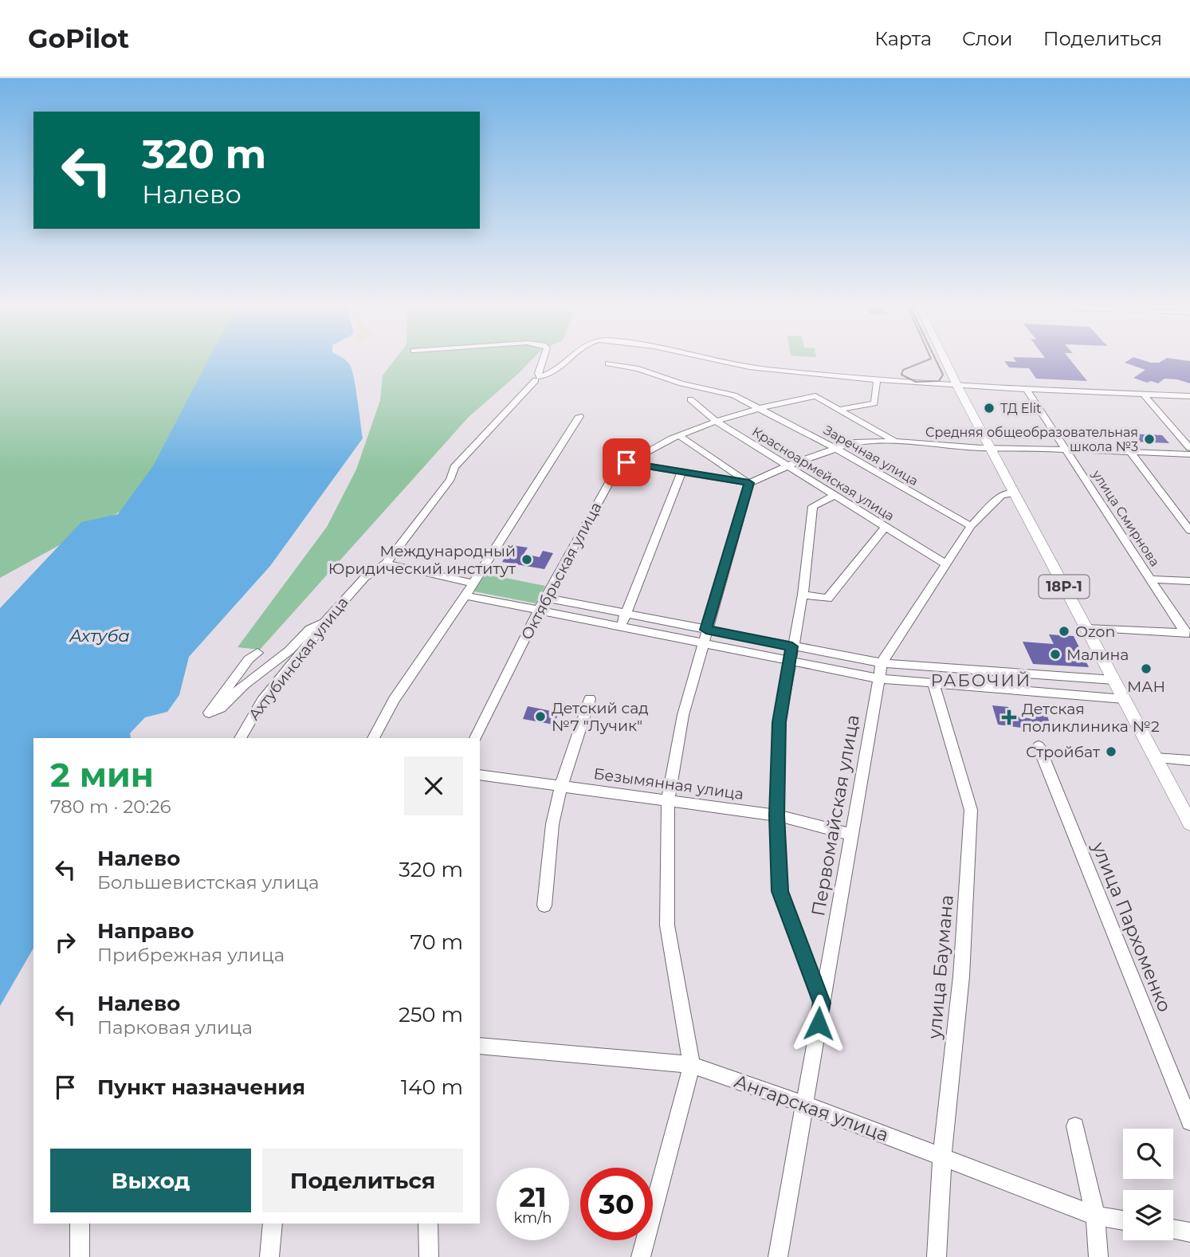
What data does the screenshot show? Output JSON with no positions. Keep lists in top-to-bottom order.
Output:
{
  "streets": {
    "main road": ["18Р-1"],
    "street": [
      "Заречная улица",
      "Красноармейская улица",
      "улица Смирнова",
      "Октябрьская улица",
      "Ахтубинская улица",
      "Безымянная улица",
      "Первомайская улица",
      "улица Пархоменко",
      "улица Баумана",
      "Ангарская улица"
    ]
  },
  "crossings": [
    ["Заречная улица", "Октябрьская улица"],
    ["Заречная улица", "Первомайская улица"],
    ["Красноармейская улица", "Октябрьская улица"],
    ["Красноармейская улица", "Первомайская улица"],
    ["18Р-1", "Первомайская улица"],
    ["Безымянная улица", "Первомайская улица"],
    ["Первомайская улица", "Ангарская улица"],
    ["улица Баумана", "Ангарская улица"]
  ],
  "districts": ["РАБОЧИЙ"],
  "water": ["Ахтуба"],
  "places": {
    "other": [
      "ТД Elit",
      "Средняя общеобразовательная школа №3",
      "Международный Юридический институт",
      "Ozon",
      "Малина",
      "МАН",
      "Детский сад №7 \"Лучик\"",
      "Стройбат"
    ],
    "health": ["Детская поликлиника №2"]
  },
  "page": {
    "header": "GoPilot",
    "nav": ["Карта", "Слои", "Поделиться"],
    "turn": ["320 m", "Налево"],
    "heading": ["2 мин", "780 m · 20:26"],
    "list": [
      {
        "name": "Налево",
        "note": "Большевистская улица",
        "value": "320 m"
      },
      {
        "name": "Направо",
        "note": "Прибрежная улица",
        "value": "70 m"
      },
      {
        "name": "Налево",
        "note": "Парковая улица",
        "value": "250 m"
      },
      {
        "name": "Пункт назначения",
        "value": "140 m"
      }
    ],
    "buttons": ["Выход", "Поделиться"],
    "speed": "21 km/h",
    "limit": "30"
  }
}
